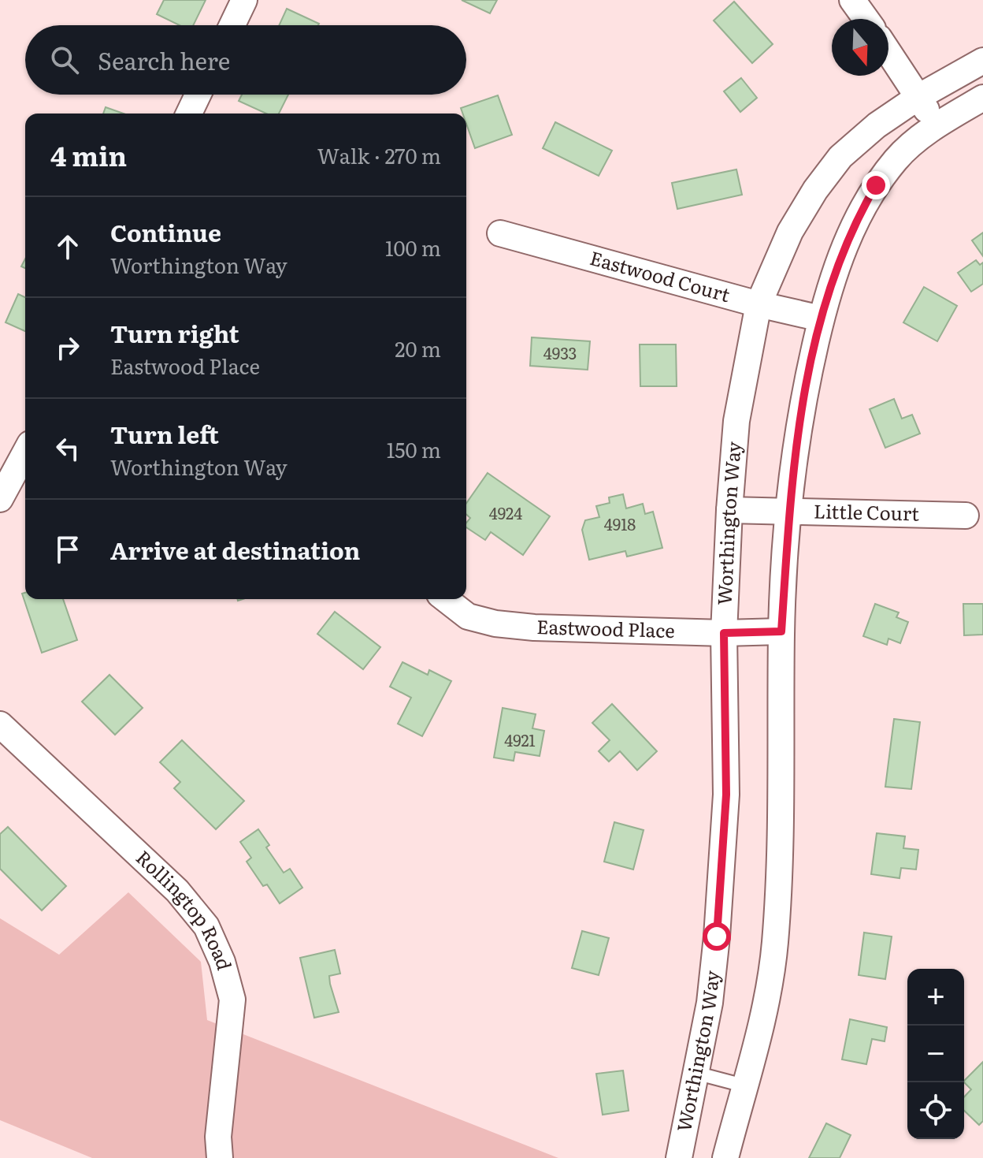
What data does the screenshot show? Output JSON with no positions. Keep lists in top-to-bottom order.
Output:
{
  "streets": {
    "street": [
      "Eastwood Court",
      "Little Court",
      "Worthington Way",
      "Eastwood Place",
      "Rollingtop Road"
    ]
  },
  "crossings": [
    ["Eastwood Court", "Worthington Way"],
    ["Little Court", "Worthington Way"],
    ["Worthington Way", "Eastwood Place"]
  ],
  "house_numbers": [
    "4933",
    "4924",
    "4918",
    "4921"
  ],
  "north": "bottom",
  "page": {
    "search": "Search here",
    "heading": ["4 min", "Walk · 270 m"],
    "list": [
      ["Continue", "Worthington Way", "100 m"],
      ["Turn right", "Eastwood Place", "20 m"],
      ["Turn left", "Worthington Way", "150 m"],
      "Arrive at destination"
    ],
    "map_buttons": ["+", "−"]
  }
}
